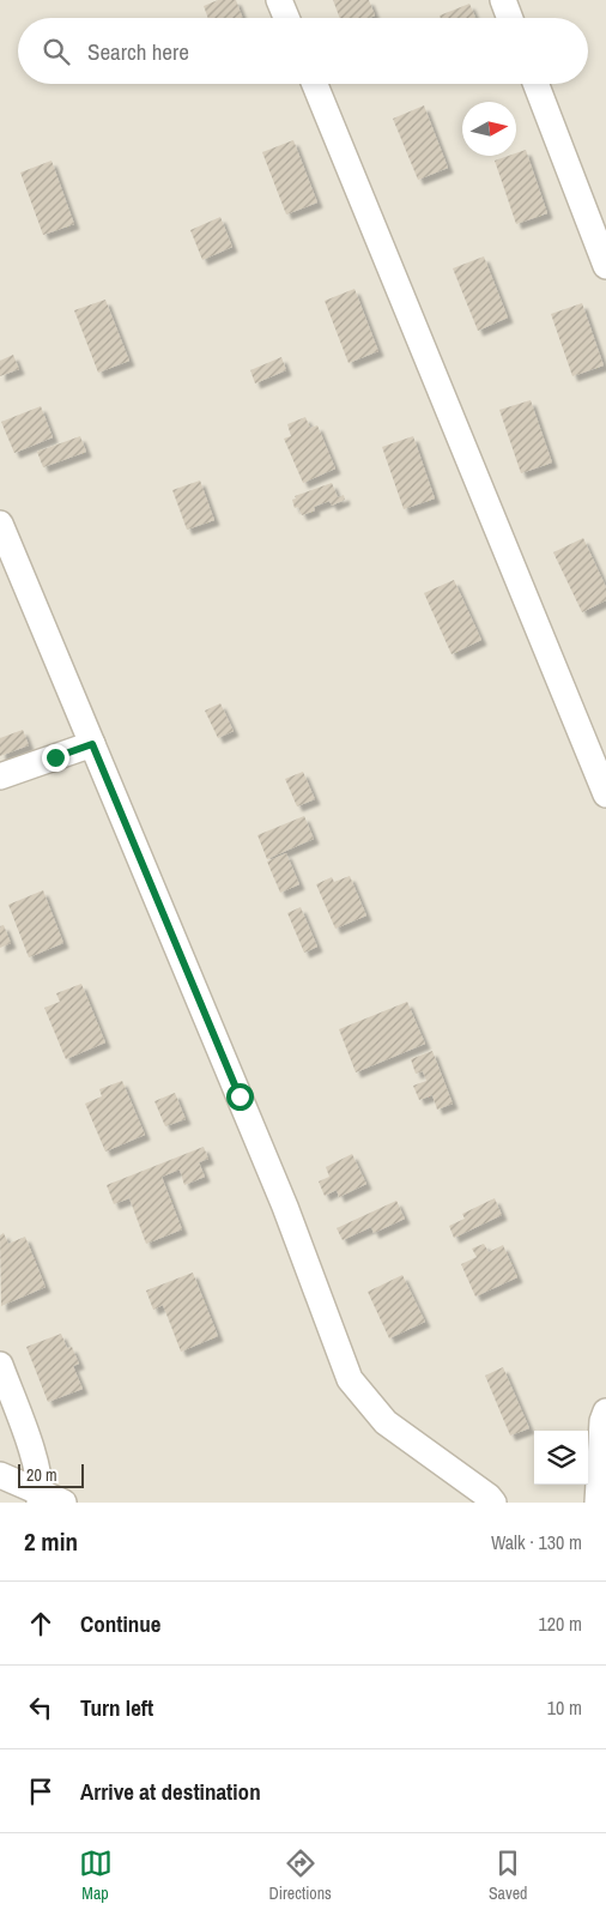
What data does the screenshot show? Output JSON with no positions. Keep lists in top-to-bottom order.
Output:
{
  "scale_bar": "20 m",
  "north": "right",
  "page": {
    "search": "Search here",
    "scale": "20 m",
    "heading": ["2 min", "Walk · 130 m"],
    "list": [
      ["Continue", "120 m"],
      ["Turn left", "10 m"],
      "Arrive at destination"
    ],
    "nav": ["Map", "Directions", "Saved"]
  }
}
